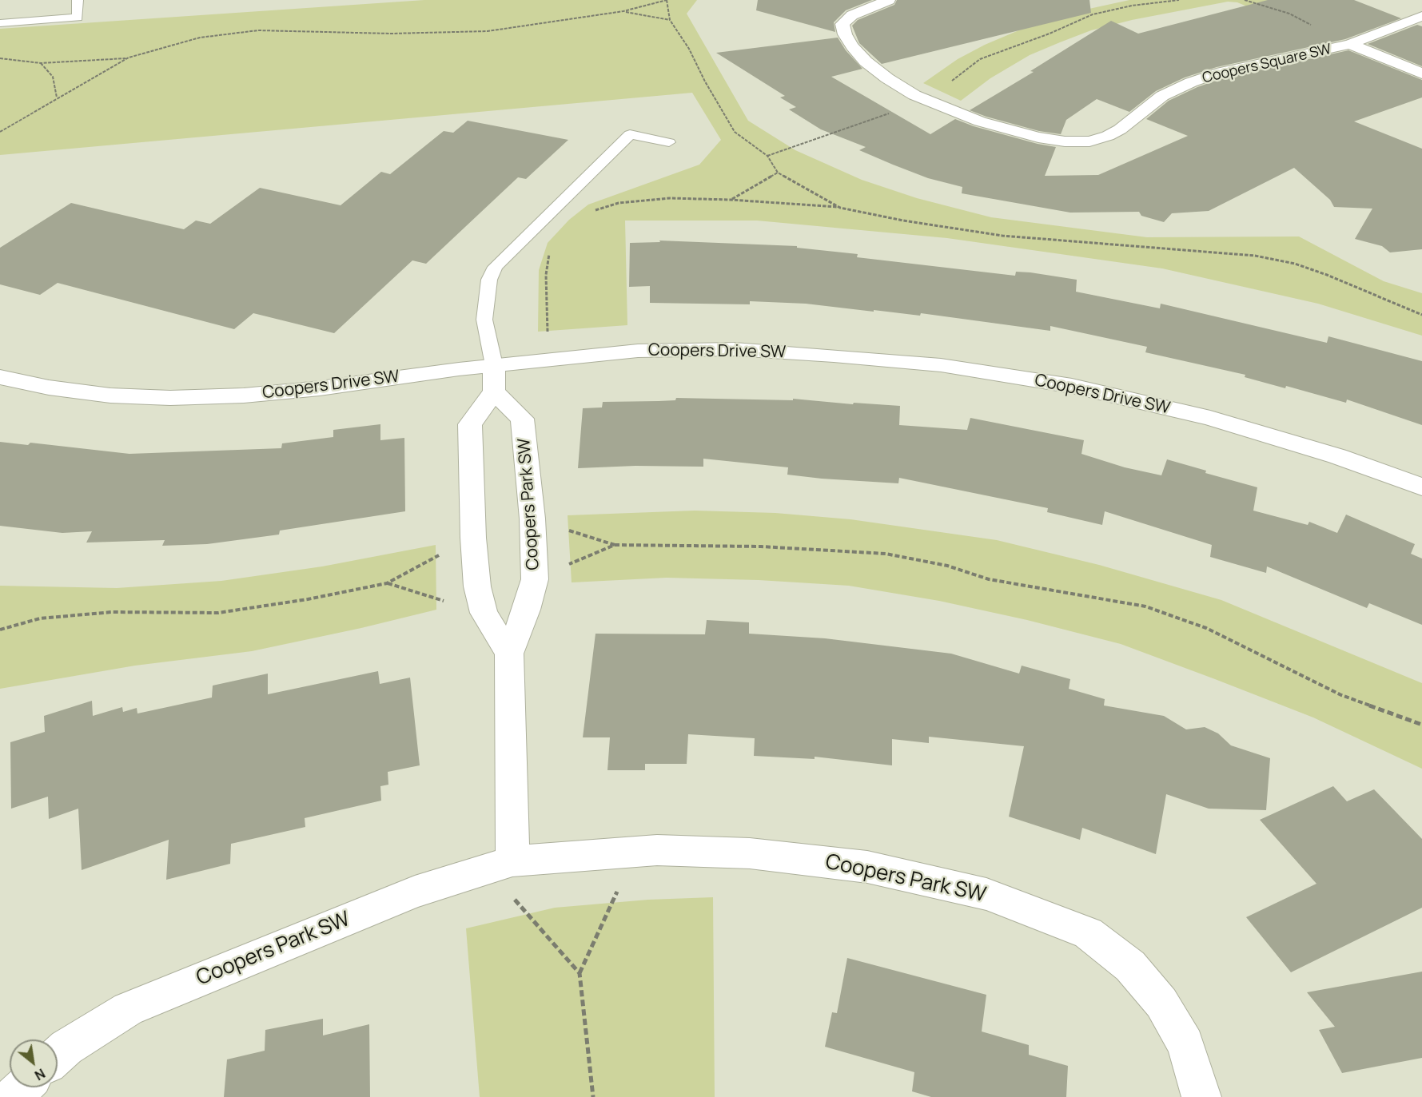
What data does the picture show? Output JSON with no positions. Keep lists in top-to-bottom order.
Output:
{
  "streets": {
    "street": ["Coopers Square SW", "Coopers Drive SW", "Coopers Park SW"]
  },
  "north": "bottom right"
}
